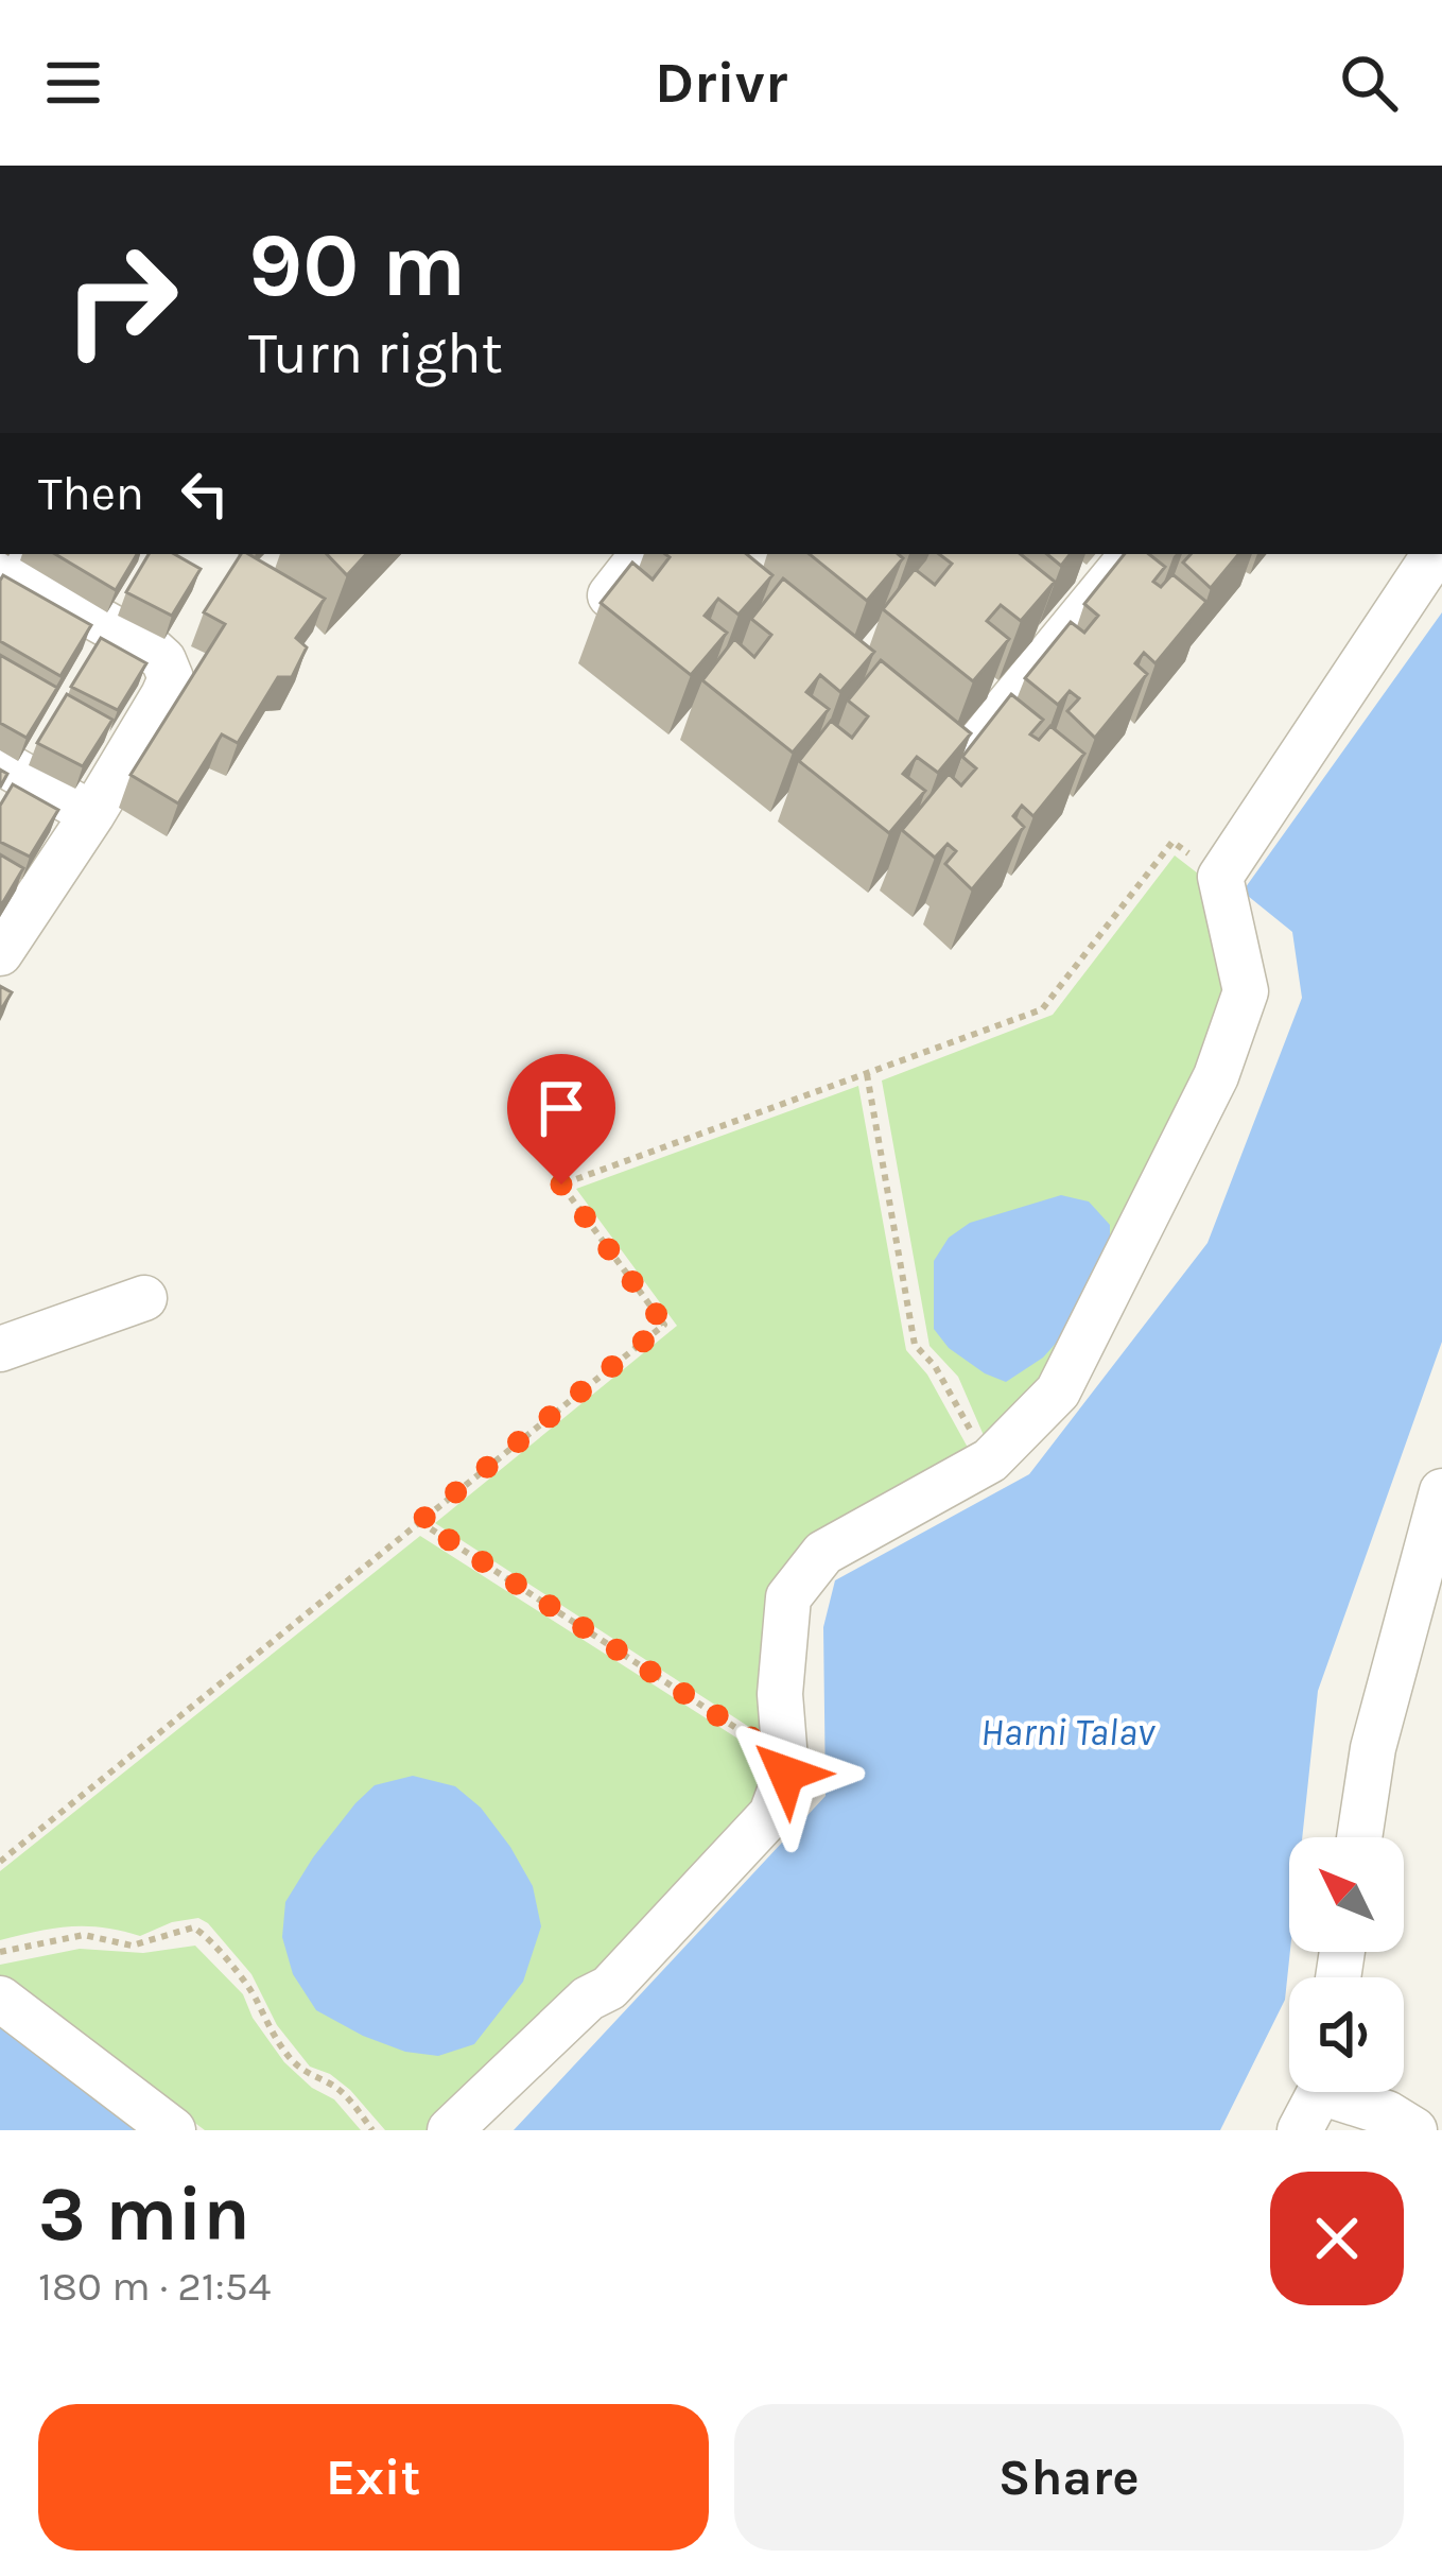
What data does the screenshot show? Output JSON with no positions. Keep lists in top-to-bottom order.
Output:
{
  "water": ["Harni Talav"],
  "north": "top left",
  "page": {
    "header": "Drivr",
    "turn": ["90 m", "Turn right"],
    "then": "Then",
    "heading": ["3 min", "180 m · 21:54"],
    "buttons": ["Exit", "Share"]
  }
}
